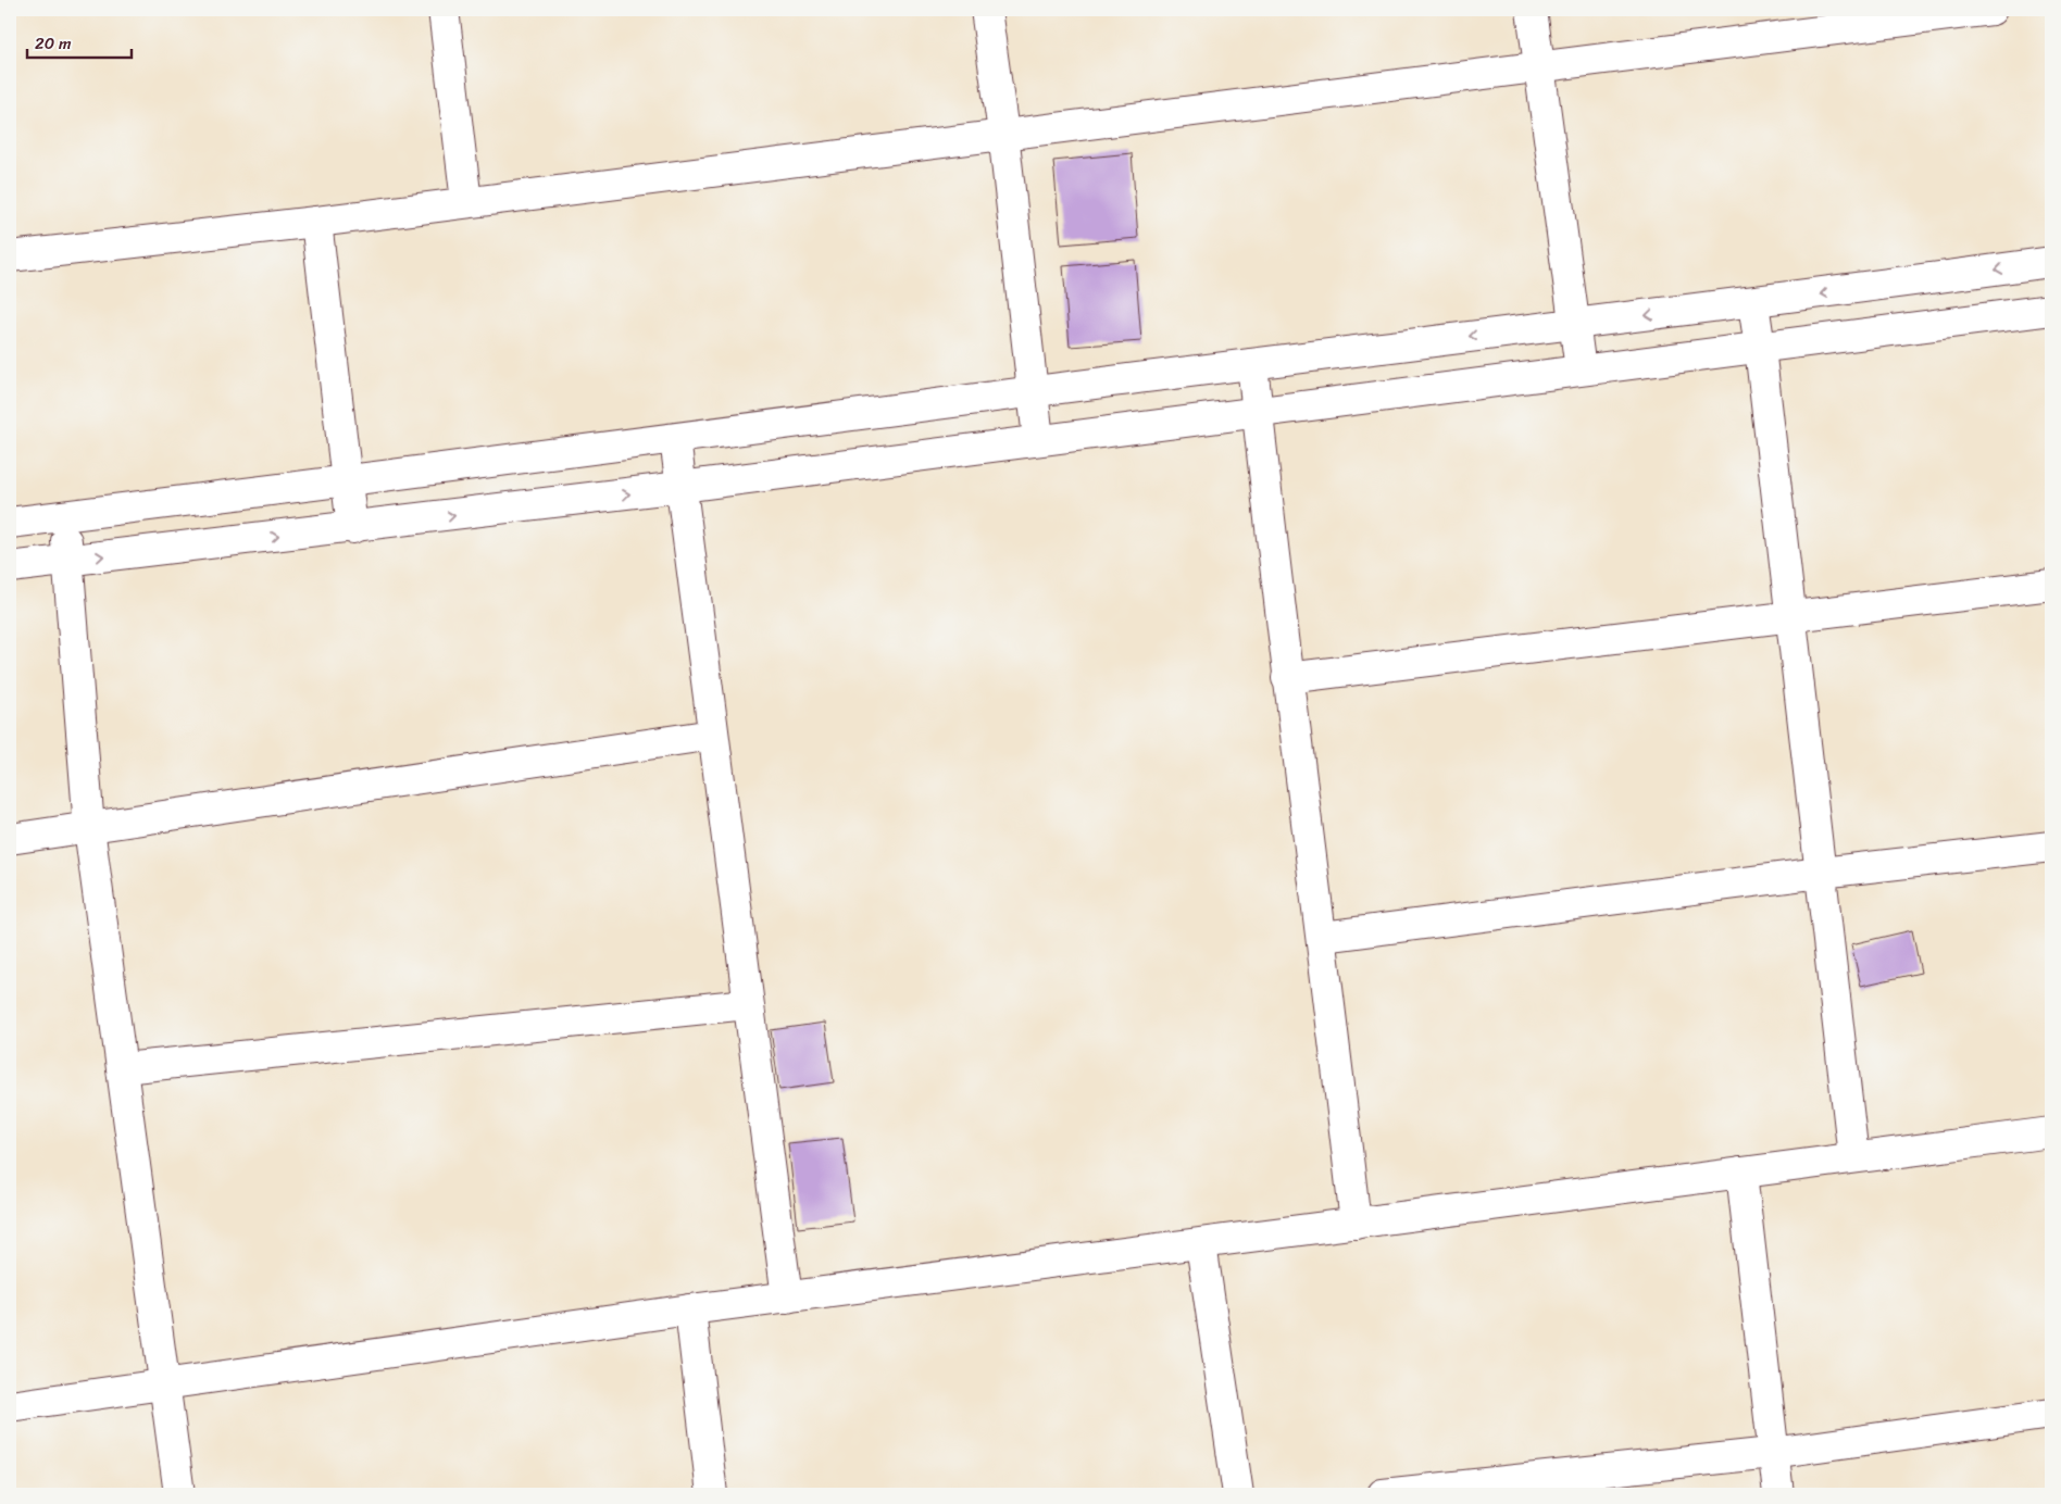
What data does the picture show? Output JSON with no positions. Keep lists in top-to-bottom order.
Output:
{
  "scale_bar": "20 m"
}
